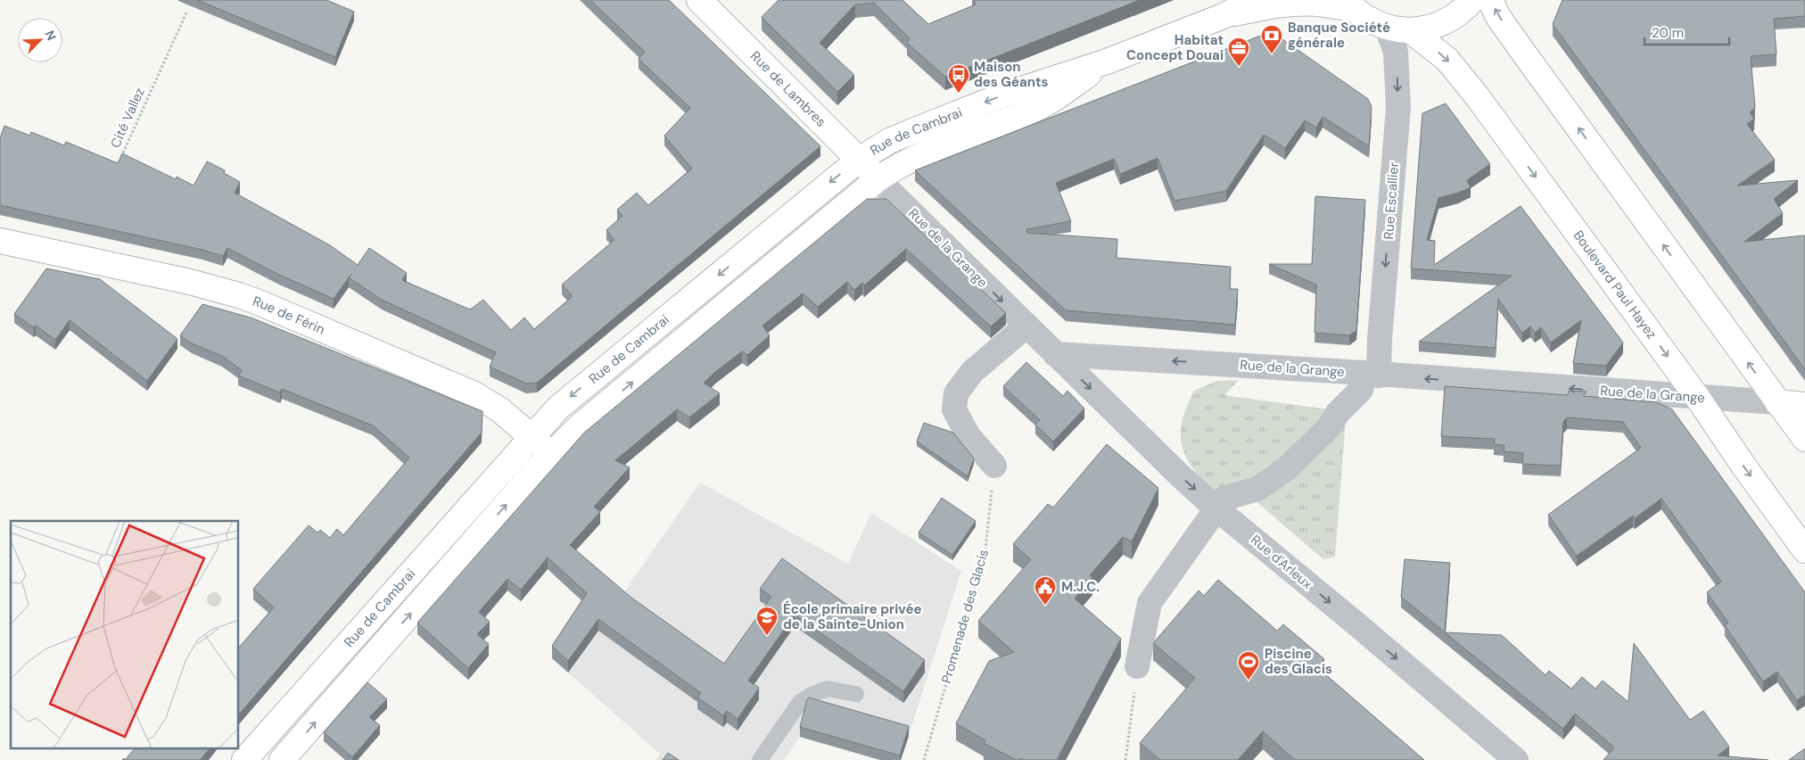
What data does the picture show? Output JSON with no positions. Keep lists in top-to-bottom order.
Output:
{
  "streets": {
    "main road": [
      "Rue de Lambres",
      "Rue de Cambrai",
      "Boulevard Paul Hayez",
      "Rue de Férin"
    ],
    "street": ["Rue Escallier", "Rue de la Grange", "Rue d'Arleux"],
    "path": ["Cité Vallez", "Promenade des Glacis"]
  },
  "crossings": [
    ["Rue de Lambres", "Rue de Cambrai"],
    ["Rue de Lambres", "Rue de la Grange"],
    ["Rue de Cambrai", "Rue de la Grange"],
    ["Rue de Cambrai", "Boulevard Paul Hayez"],
    ["Rue de Cambrai", "Rue de Férin"],
    ["Rue Escallier", "Rue de la Grange"],
    ["Rue Escallier", "Boulevard Paul Hayez"],
    ["Rue Escallier", "Rue d'Arleux"],
    ["Rue de la Grange", "Boulevard Paul Hayez"],
    ["Rue de la Grange", "Rue d'Arleux"]
  ],
  "one_way": ["Rue Escallier", "Rue d'Arleux"],
  "places": {
    "bank": ["Banque Société générale"],
    "office": ["Habitat Concept Douai"],
    "bus stop": ["Maison des Géants"],
    "public building": ["M.J.C."],
    "school or university": ["École primaire privée de la Sainte-Union"],
    "sports": ["Piscine des Glacis"]
  },
  "scale_bar": "20 m",
  "north": "top right"
}
